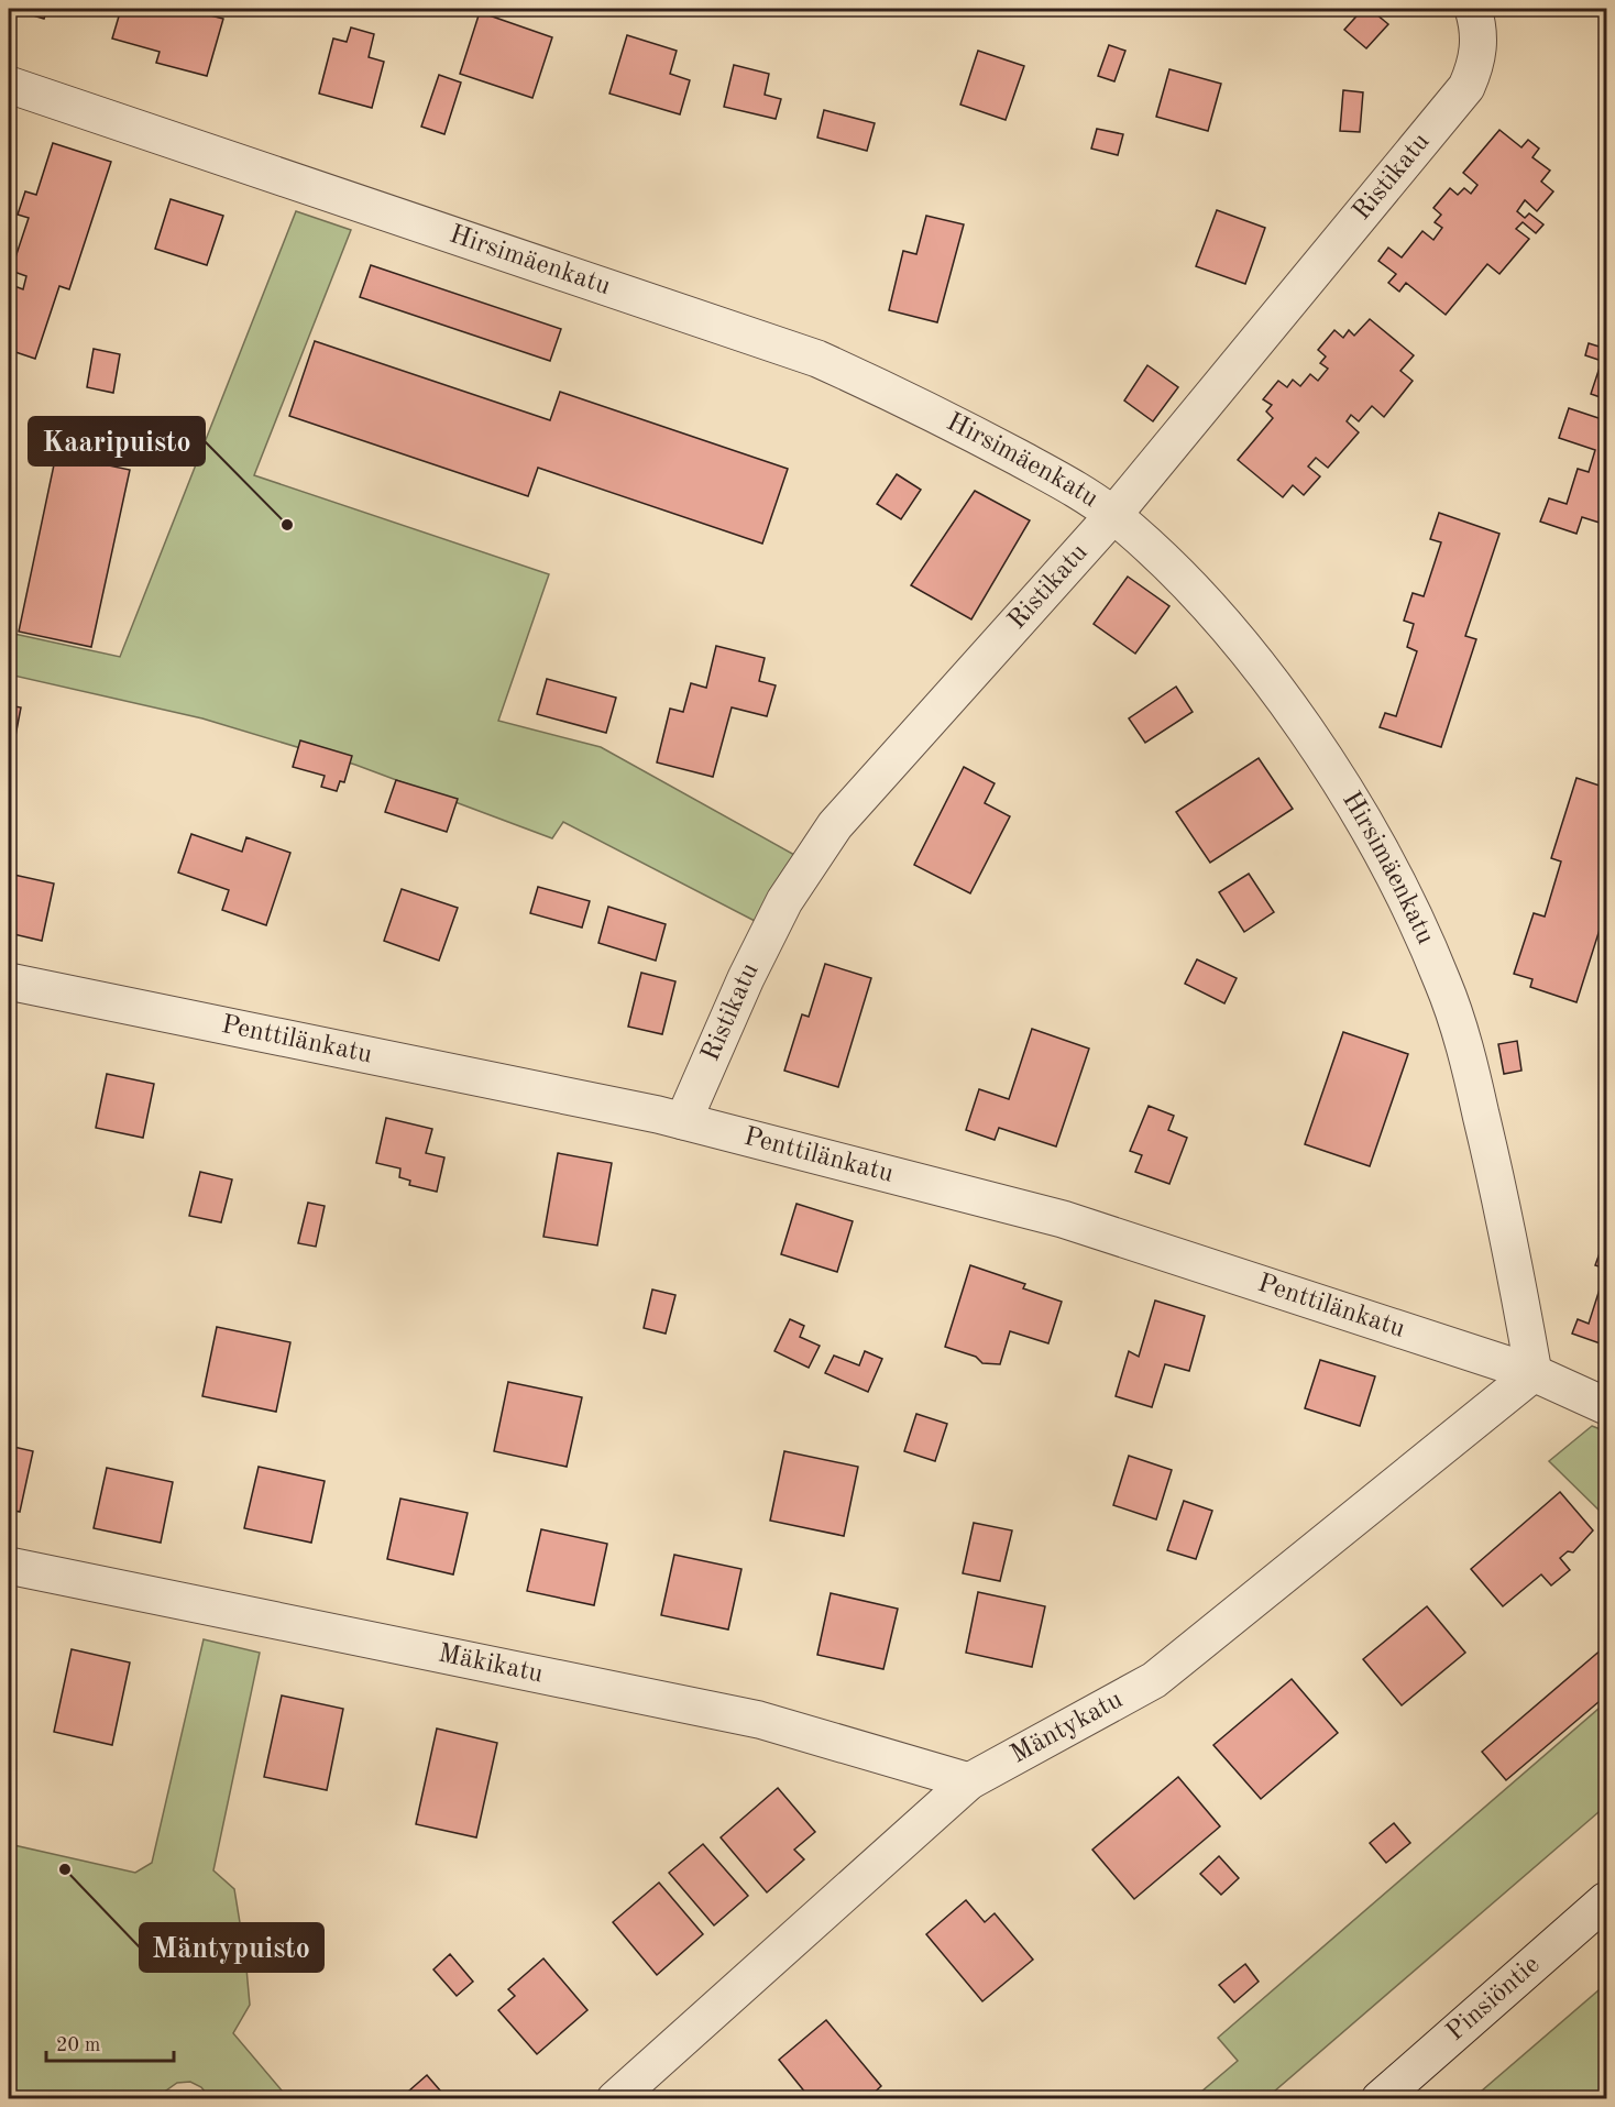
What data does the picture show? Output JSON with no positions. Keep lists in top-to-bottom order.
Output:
{
  "streets": {
    "street": [
      "Ristikatu",
      "Hirsimäenkatu",
      "Penttilänkatu",
      "Mäkikatu",
      "Mäntykatu",
      "Pinsiöntie"
    ]
  },
  "crossings": [
    ["Ristikatu", "Hirsimäenkatu"],
    ["Ristikatu", "Penttilänkatu"],
    ["Hirsimäenkatu", "Penttilänkatu"],
    ["Hirsimäenkatu", "Mäntykatu"],
    ["Penttilänkatu", "Mäntykatu"],
    ["Mäkikatu", "Mäntykatu"]
  ],
  "places": ["Kaaripuisto", "Mäntypuisto"],
  "scale_bar": "20 m"
}
